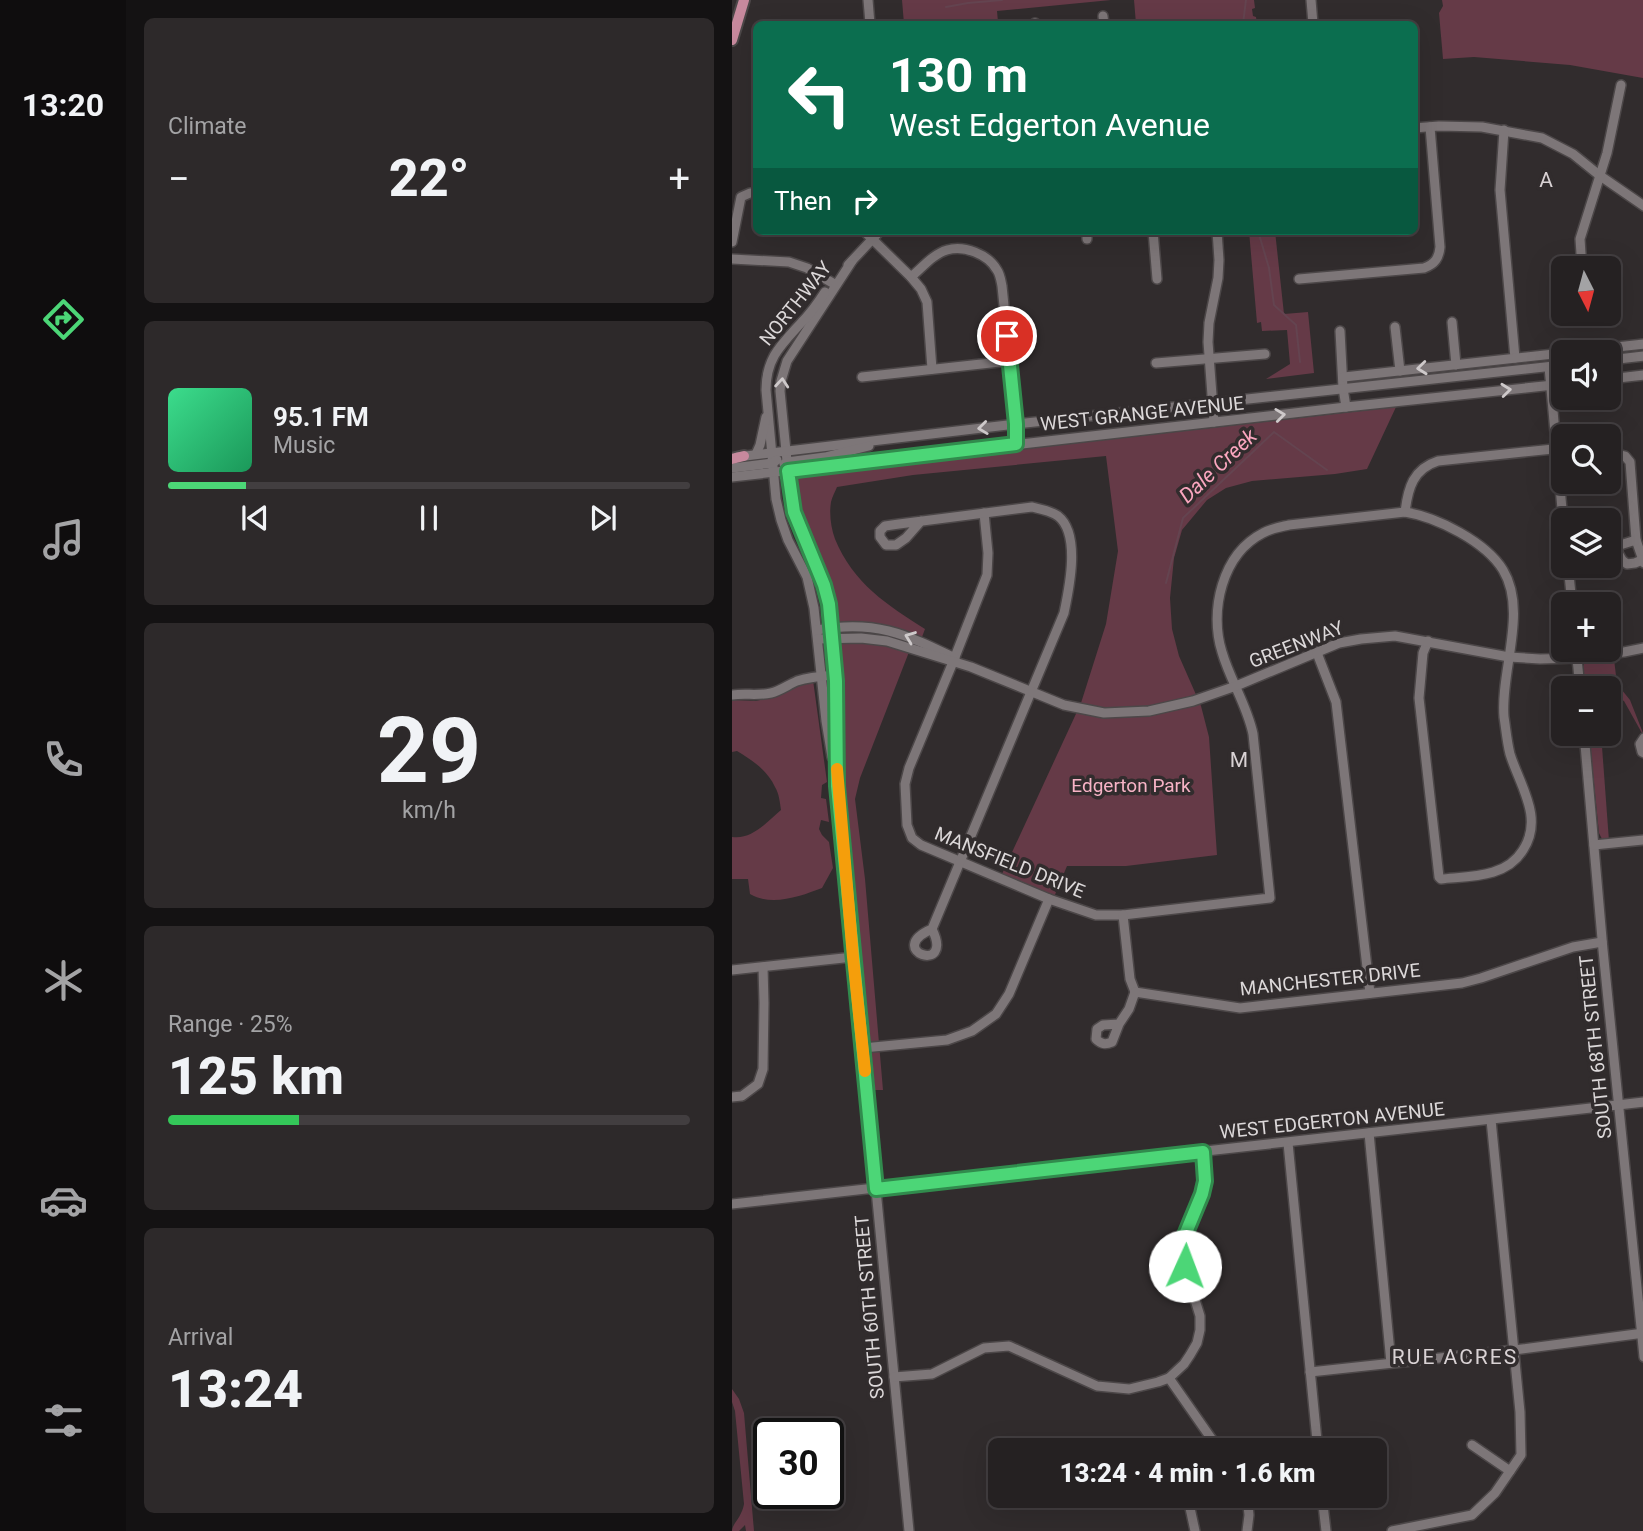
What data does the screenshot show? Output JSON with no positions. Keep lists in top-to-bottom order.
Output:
{
  "streets": {
    "street": [
      "NORTHWAY",
      "WEST GRANGE AVENUE",
      "GREENWAY",
      "MANSFIELD DRIVE",
      "MANCHESTER DRIVE",
      "SOUTH 68TH STREET",
      "WEST EDGERTON AVENUE",
      "SOUTH 60TH STREET"
    ]
  },
  "crossings": [
    ["NORTHWAY", "WEST GRANGE AVENUE"],
    ["NORTHWAY", "SOUTH 60TH STREET"],
    ["WEST GRANGE AVENUE", "SOUTH 60TH STREET"],
    ["GREENWAY", "MANSFIELD DRIVE"],
    ["GREENWAY", "SOUTH 60TH STREET"],
    ["MANCHESTER DRIVE", "SOUTH 68TH STREET"],
    ["SOUTH 68TH STREET", "WEST EDGERTON AVENUE"],
    ["WEST EDGERTON AVENUE", "SOUTH 60TH STREET"]
  ],
  "districts": ["A", "M", "RUE ACRES"],
  "water": ["Dale Creek"],
  "parks": ["Edgerton Park"],
  "north": "bottom",
  "page": {
    "tabs": "13:20",
    "tile": [
      "Climate",
      ["29", "km/h"],
      ["Range · 25%", "125 km"],
      ["Arrival", "13:24"]
    ],
    "turn": ["130 m", "West Edgerton Avenue"],
    "heat": ["−", "22°", "+"],
    "then": "Then",
    "map_buttons": ["+", "−"],
    "song": ["95.1 FM", "Music"],
    "limit": "30",
    "trip": "13:24 · 4 min · 1.6 km"
  }
}
